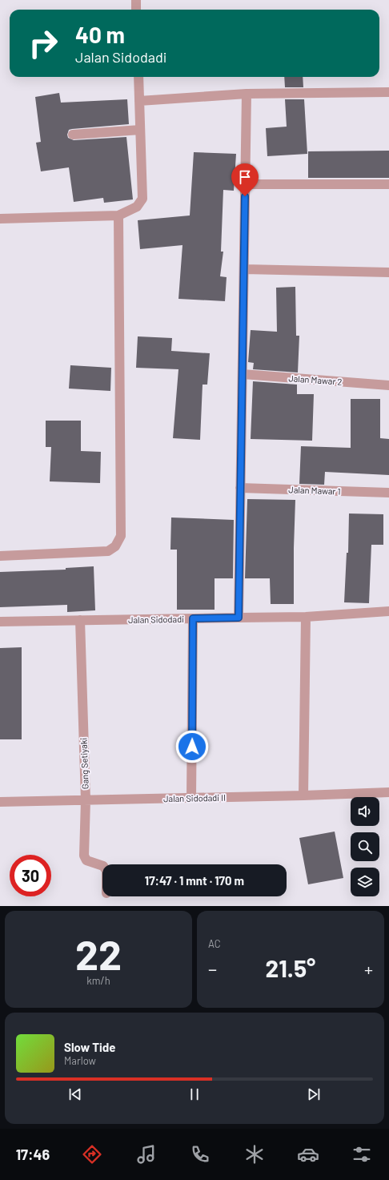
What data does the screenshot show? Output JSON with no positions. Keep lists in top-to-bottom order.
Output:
{
  "streets": {
    "street": [
      "Jalan Mawar 2",
      "Jalan Mawar 1",
      "Jalan Sidodadi",
      "Gang Setiyaki",
      "Jalan Sidodadi II"
    ]
  },
  "crossings": [
    ["Jalan Sidodadi", "Gang Setiyaki"],
    ["Gang Setiyaki", "Jalan Sidodadi II"]
  ],
  "page": {
    "turn": ["40 m", "Jalan Sidodadi"],
    "limit": "30",
    "trip": "17:47 · 1 mnt · 170 m",
    "tile": [
      ["22", "km/h"],
      "AC"
    ],
    "heat": ["−", "21.5°", "+"],
    "song": ["Slow Tide", "Marlow"],
    "tabs": "17:46"
  }
}
